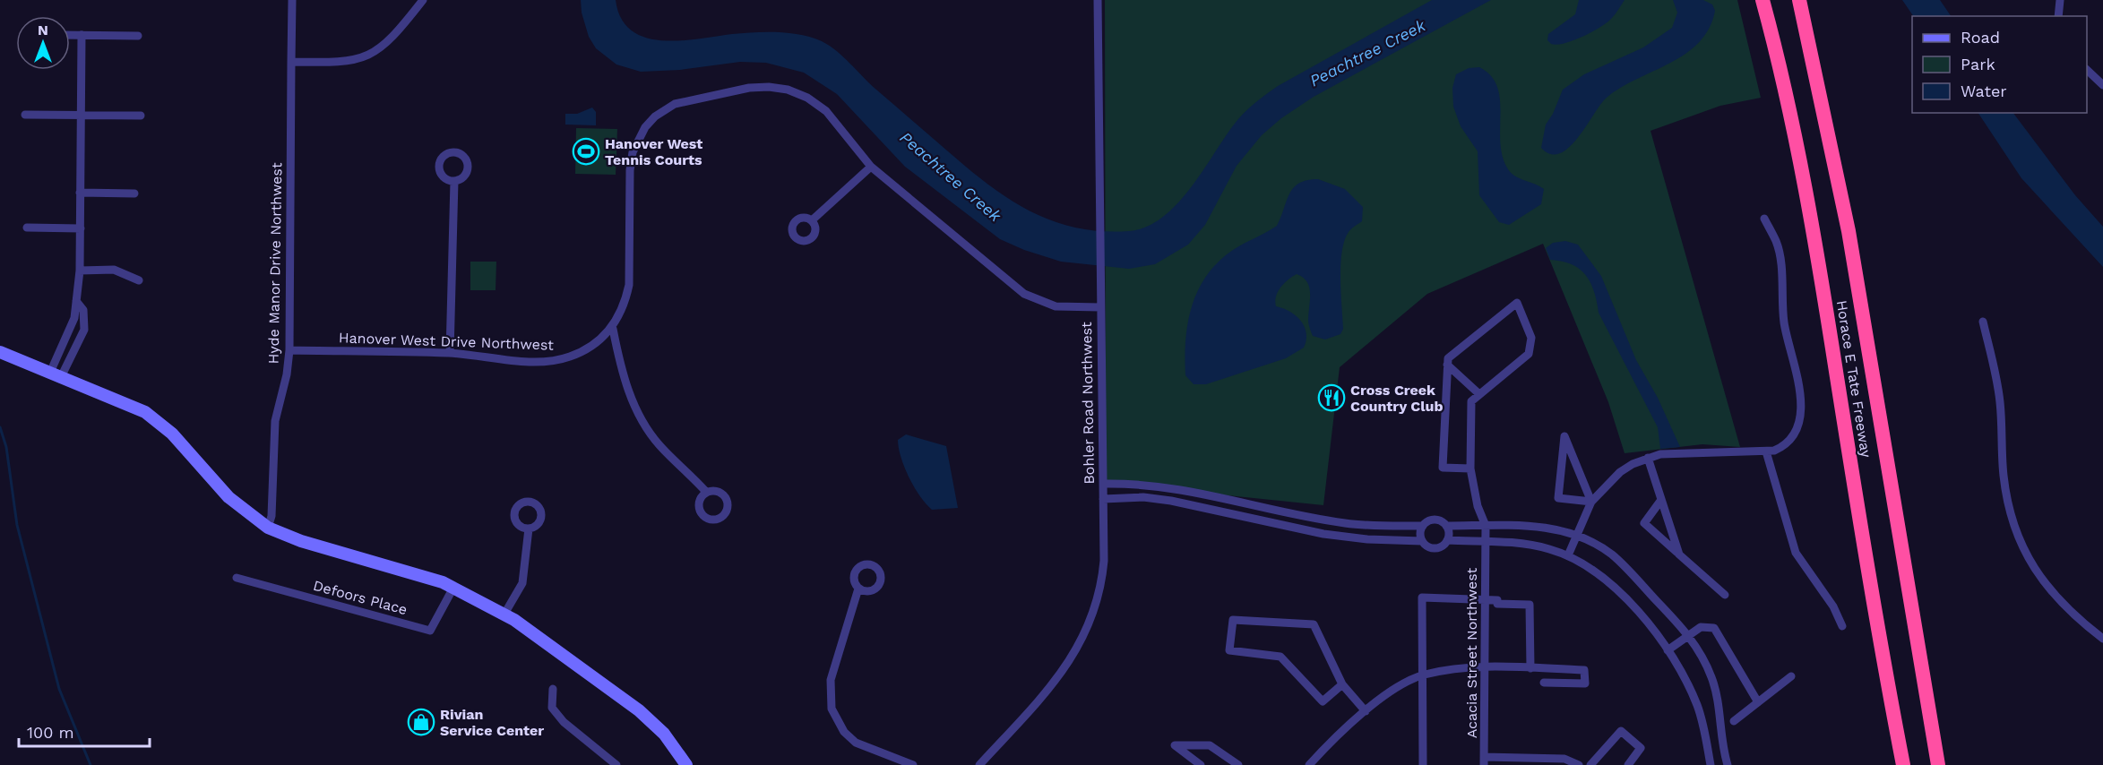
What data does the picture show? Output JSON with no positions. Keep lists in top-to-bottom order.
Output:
{
  "streets": {
    "highway": ["Horace E Tate Freeway"],
    "street": [
      "Hyde Manor Drive Northwest",
      "Hanover West Drive Northwest",
      "Bohler Road Northwest",
      "Defoors Place",
      "Acacia Street Northwest"
    ]
  },
  "crossings": [
    ["Hyde Manor Drive Northwest", "Hanover West Drive Northwest"],
    ["Hanover West Drive Northwest", "Bohler Road Northwest"]
  ],
  "water": ["Peachtree Creek"],
  "places": {
    "sports": ["Hanover West Tennis Courts"],
    "restaurant": ["Cross Creek Country Club"],
    "shop": ["Rivian Service Center"]
  },
  "legend": ["Road", "Park", "Water"],
  "scale_bar": "100 m",
  "north": "top"
}
